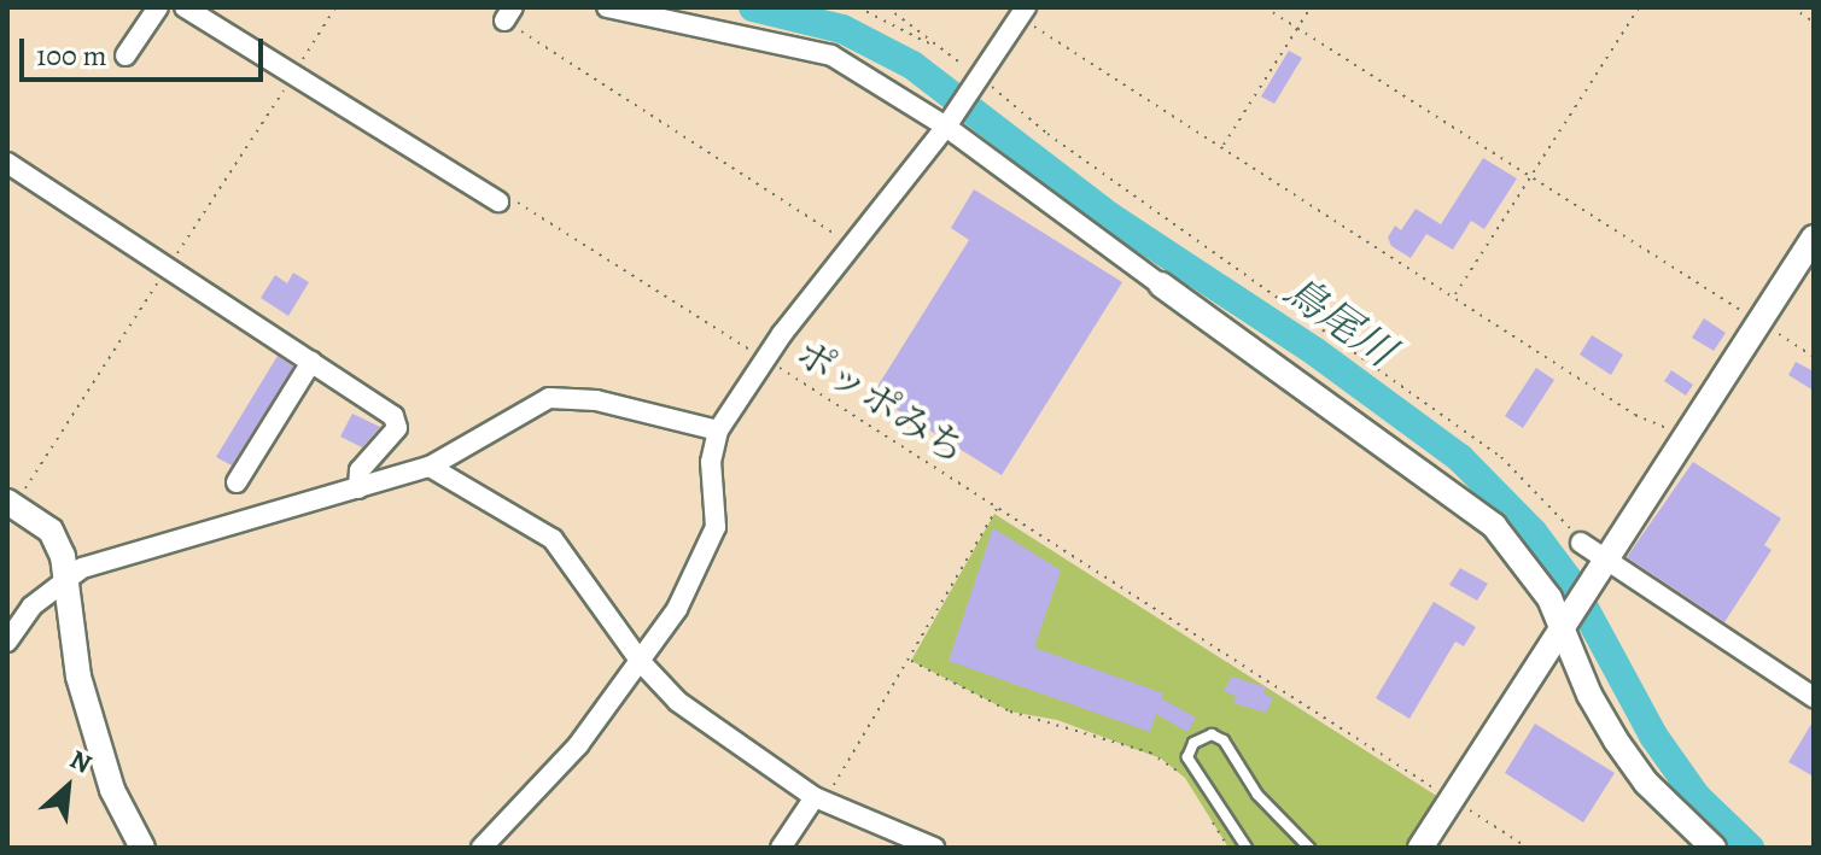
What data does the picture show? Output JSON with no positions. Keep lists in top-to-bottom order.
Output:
{
  "streets": {
    "path": ["ポッポみち"]
  },
  "water": ["鳥尾川"],
  "scale_bar": "100 m",
  "north": "top right"
}
